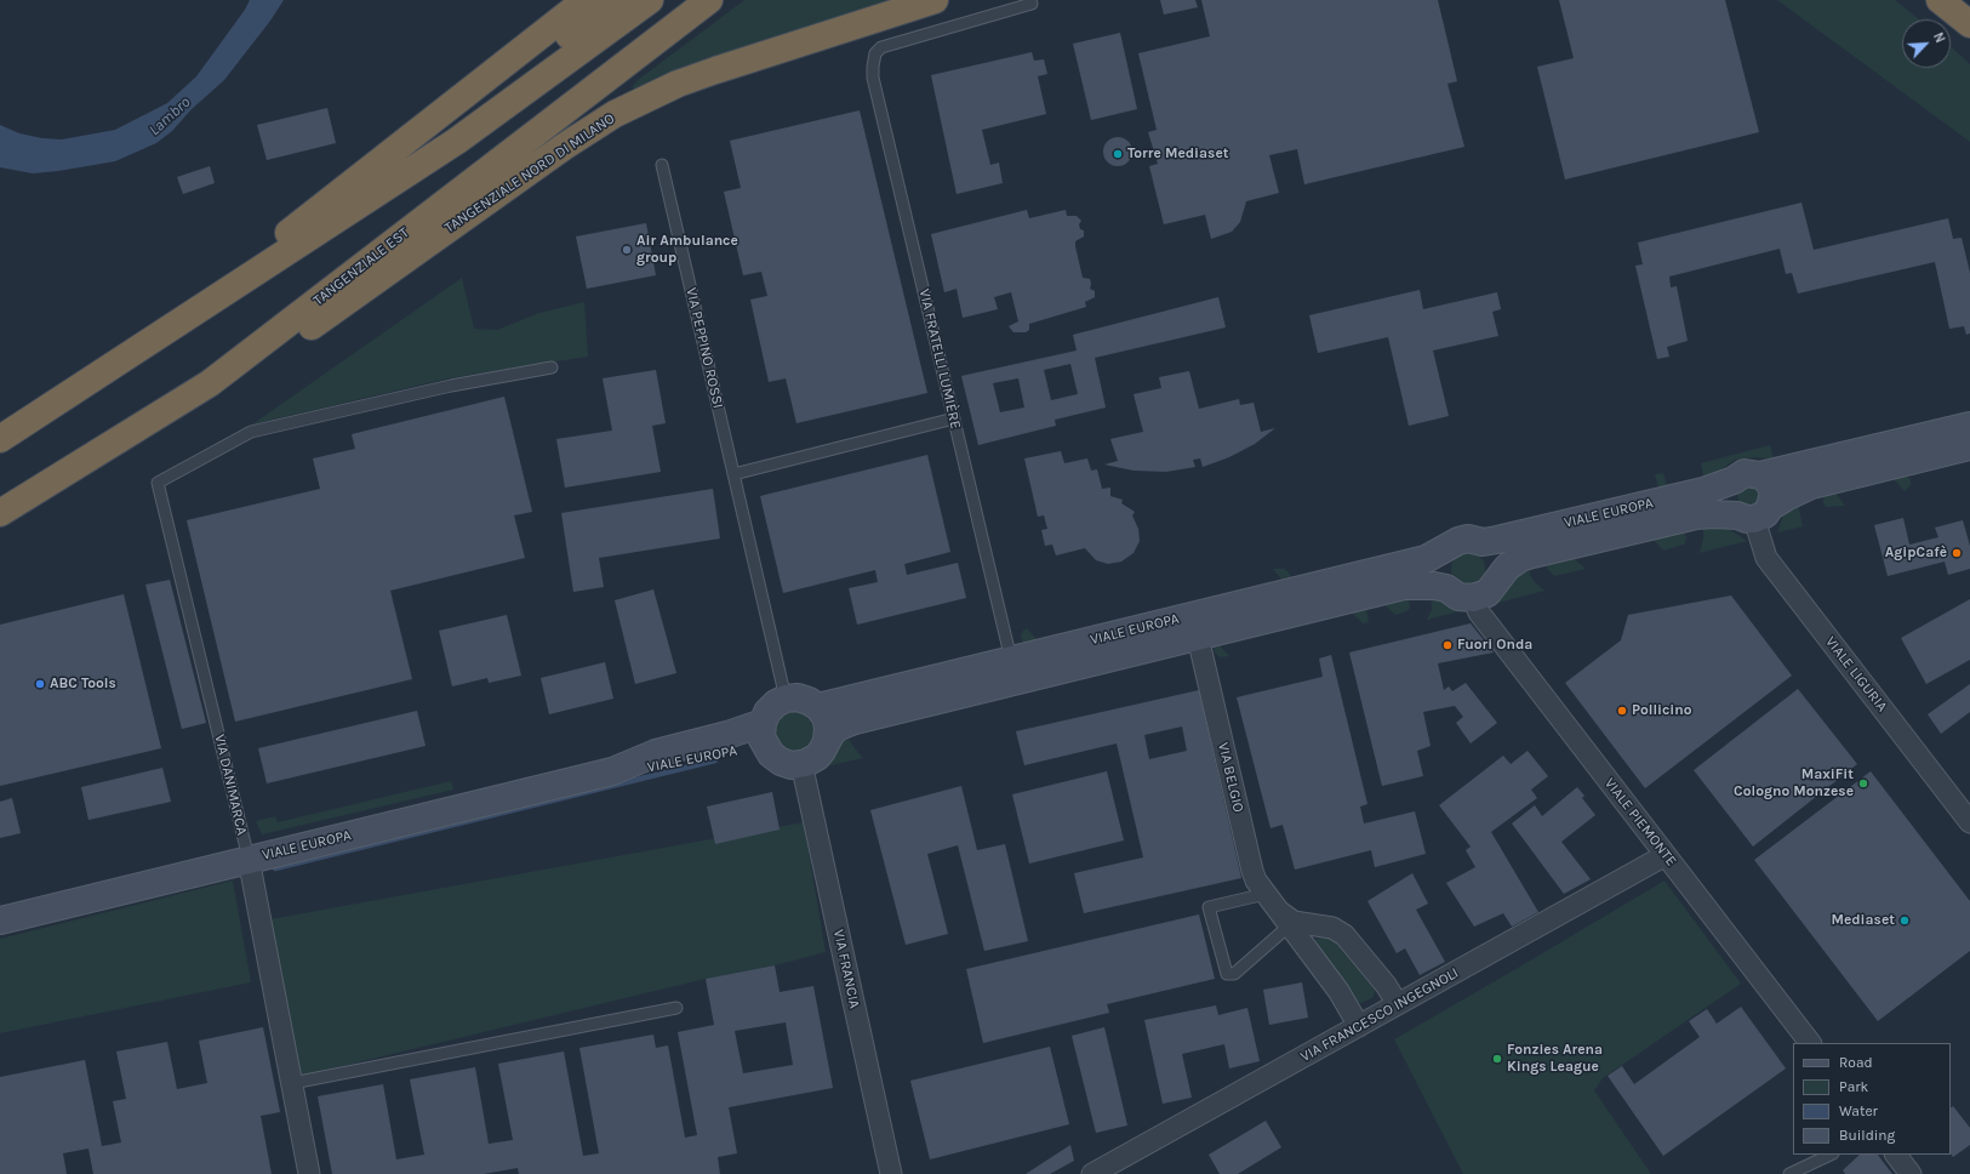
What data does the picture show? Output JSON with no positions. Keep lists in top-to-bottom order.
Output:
{
  "streets": {
    "highway": ["TANGENZIALE NORD DI MILANO", "TANGENZIALE EST"],
    "street": [
      "VIALE EUROPA",
      "VIALE LIGURIA",
      "VIA BELGIO",
      "VIA DANIMARCA",
      "VIALE PIEMONTE",
      "VIA FRANCIA",
      "VIA FRANCESCO INGEGNOLI"
    ],
    "lane": ["VIA PEPPINO ROSSI", "VIA FRATELLI LUMIÈRE"]
  },
  "crossings": [
    ["TANGENZIALE NORD DI MILANO", "TANGENZIALE EST"],
    ["VIA PEPPINO ROSSI", "VIALE EUROPA"],
    ["VIA PEPPINO ROSSI", "VIA FRANCIA"],
    ["VIA FRATELLI LUMIÈRE", "VIALE EUROPA"],
    ["VIALE EUROPA", "VIALE LIGURIA"],
    ["VIALE EUROPA", "VIA BELGIO"],
    ["VIALE EUROPA", "VIA DANIMARCA"],
    ["VIALE EUROPA", "VIALE PIEMONTE"],
    ["VIALE EUROPA", "VIA FRANCIA"],
    ["VIA BELGIO", "VIA FRANCESCO INGEGNOLI"],
    ["VIALE PIEMONTE", "VIA FRANCESCO INGEGNOLI"]
  ],
  "water": ["Lambro"],
  "places": [
    "Torre Mediaset",
    "Air Ambulance group",
    "AgipCafè",
    "Fuori Onda",
    "ABC Tools",
    "Pollicino",
    "MaxiFit Cologno Monzese",
    "Mediaset",
    "Fonzies Arena Kings League"
  ],
  "legend": [
    "Road",
    "Park",
    "Water",
    "Building"
  ],
  "north": "top right"
}
